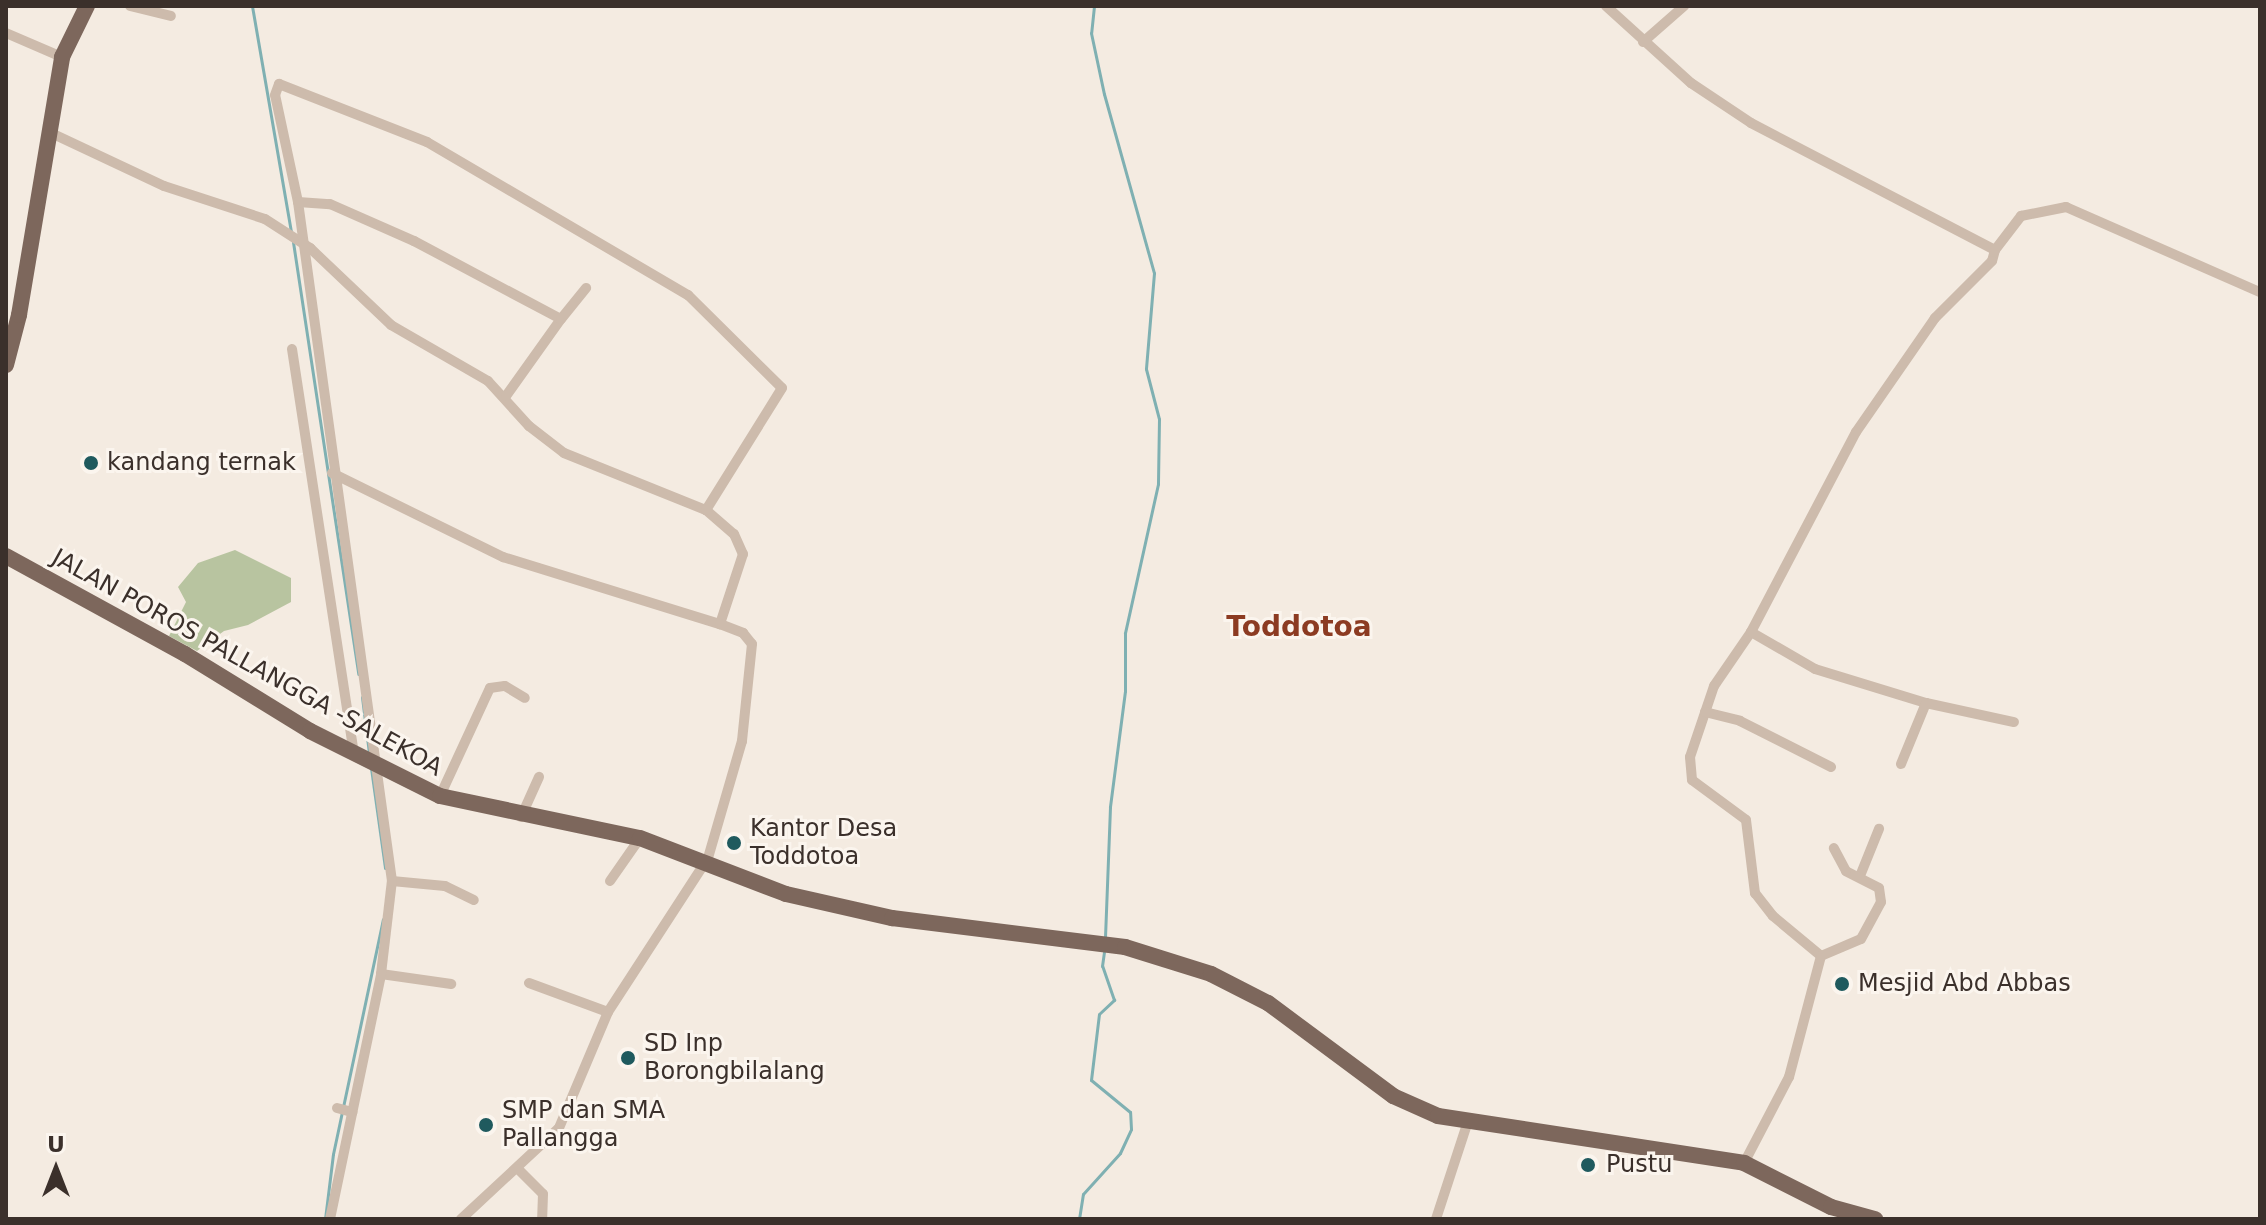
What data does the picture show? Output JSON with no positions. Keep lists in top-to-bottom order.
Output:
{
  "streets": {
    "main road": ["JALAN POROS PALLANGGA -SALEKOA"]
  },
  "districts": ["Toddotoa"],
  "places": [
    "kandang ternak",
    "Kantor Desa Toddotoa",
    "Mesjid Abd Abbas",
    "SD Inp Borongbilalang",
    "SMP dan SMA Pallangga",
    "Pustu"
  ],
  "north": "top"
}
